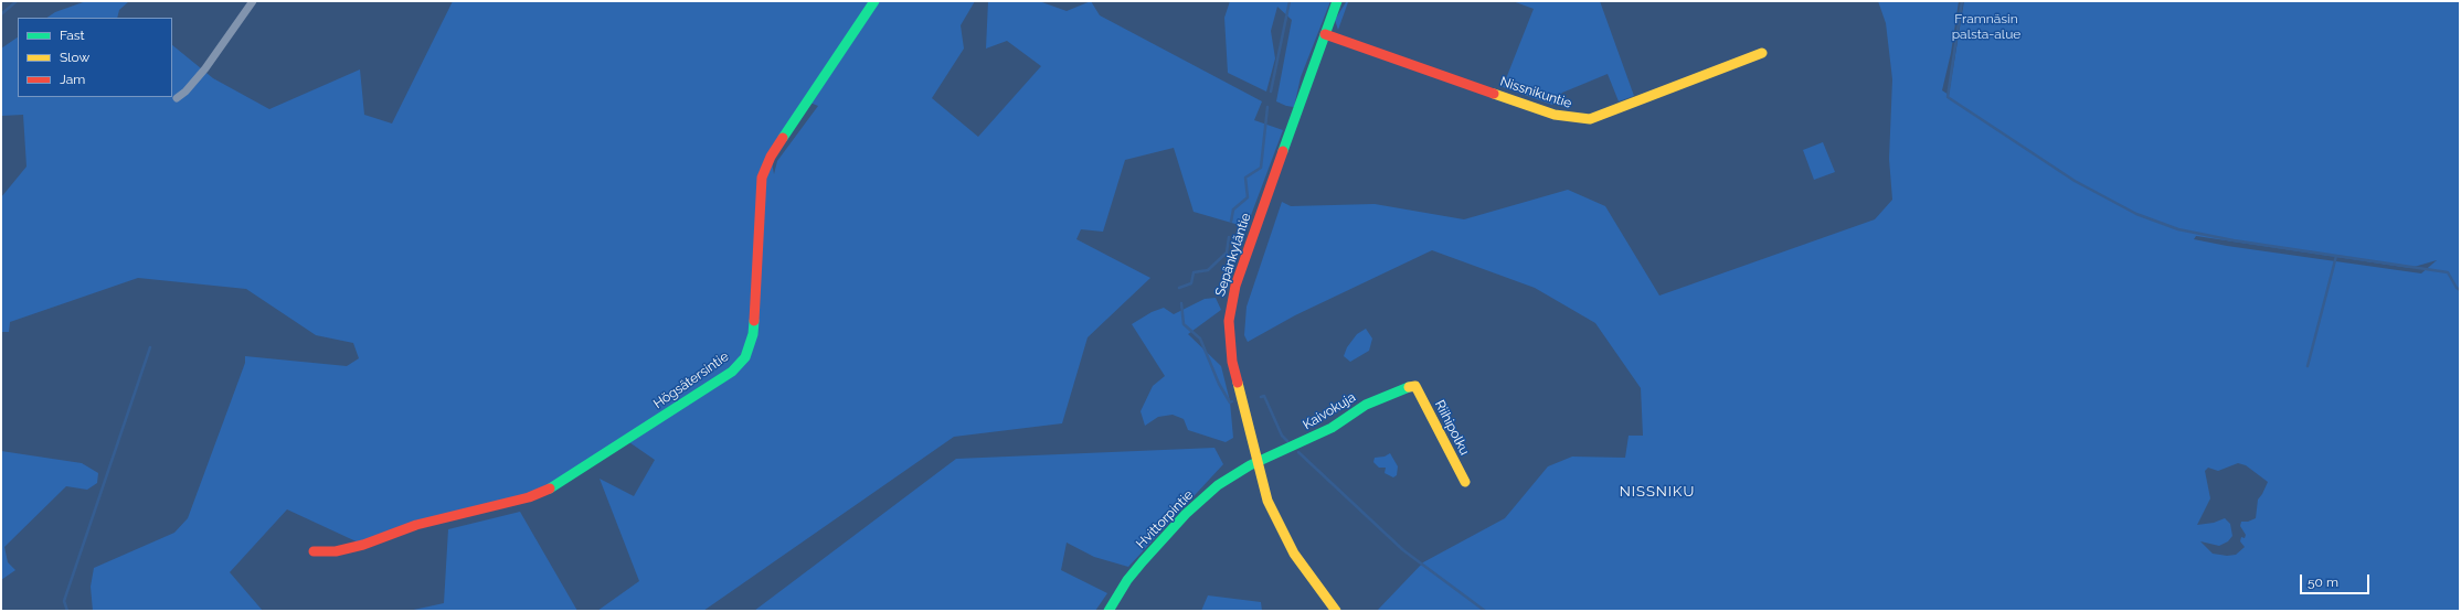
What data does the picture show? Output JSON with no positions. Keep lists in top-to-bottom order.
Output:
{
  "streets": {
    "street": [
      "Nissnikuntie",
      "Sepänkyläntie",
      "Högsätersintie",
      "Kaivokuja",
      "Riihipolku",
      "Hvittorpintie"
    ]
  },
  "crossings": [
    ["Nissnikuntie", "Sepänkyläntie"],
    ["Sepänkyläntie", "Kaivokuja"],
    ["Sepänkyläntie", "Hvittorpintie"],
    ["Kaivokuja", "Riihipolku"],
    ["Kaivokuja", "Hvittorpintie"]
  ],
  "districts": ["NISSNIKU"],
  "parks": ["Framnäsin palsta-alue"],
  "legend": ["Fast", "Slow", "Jam"],
  "scale_bar": "50 m"
}
